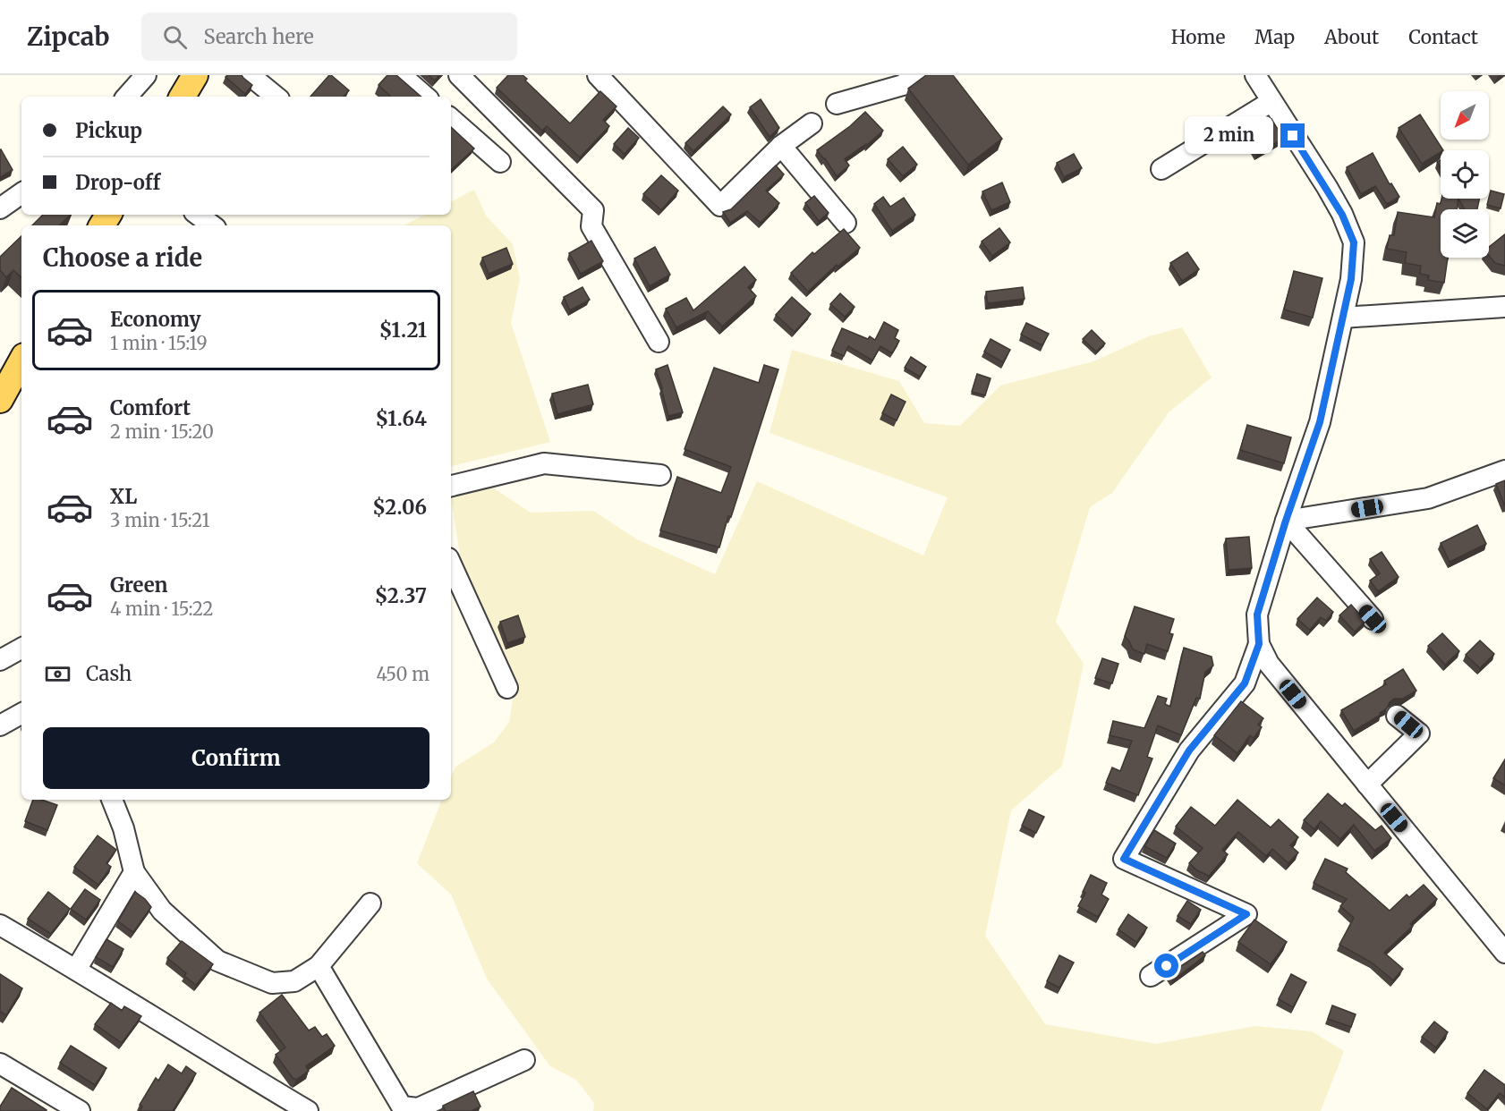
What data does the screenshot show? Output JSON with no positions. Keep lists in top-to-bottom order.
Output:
{
  "north": "bottom left",
  "page": {
    "header": "Zipcab",
    "search": "Search here",
    "nav": [
      "Home",
      "Map",
      "About",
      "Contact"
    ],
    "banner": ["Pickup", "Drop-off"],
    "bubble": "2 min",
    "heading": "Choose a ride",
    "list": [
      {
        "name": "Economy",
        "note": "1 min · 15:19",
        "value": "$1.21"
      },
      {
        "name": "Comfort",
        "note": "2 min · 15:20",
        "value": "$1.64"
      },
      {
        "name": "XL",
        "note": "3 min · 15:21",
        "value": "$2.06"
      },
      {
        "name": "Green",
        "note": "4 min · 15:22",
        "value": "$2.37"
      }
    ],
    "pay": ["Cash", "450 m"],
    "buttons": "Confirm"
  }
}
